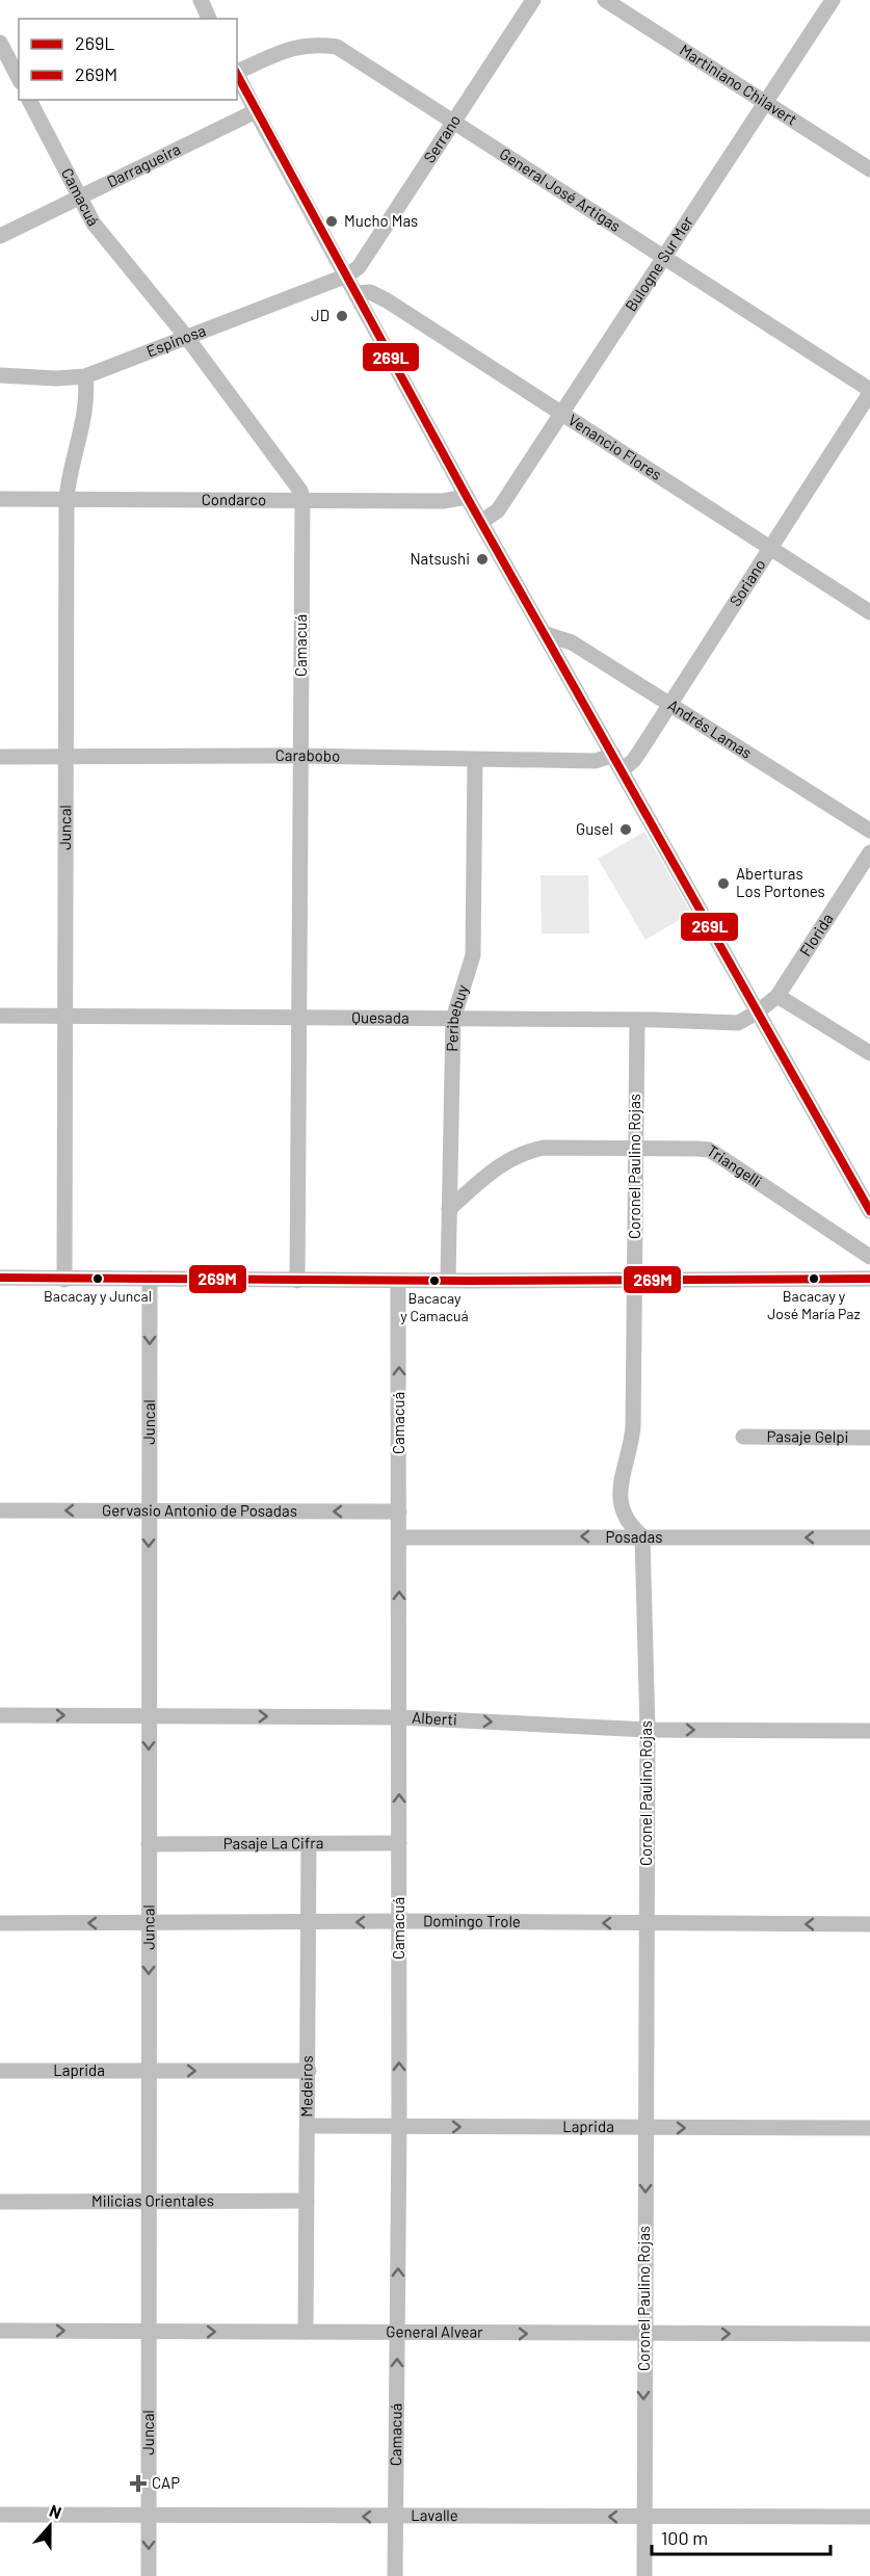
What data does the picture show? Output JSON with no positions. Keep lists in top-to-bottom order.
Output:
{
  "streets": {
    "street": [
      "Martiniano Chilavert",
      "Serrano",
      "Darragueira",
      "General José Artigas",
      "Camacuá",
      "Bulogne Sur Mer",
      "Espinosa",
      "Venancio Flores",
      "Condarco",
      "Soriano",
      "Andrés Lamas",
      "Carabobo",
      "Juncal",
      "Florida",
      "Quesada",
      "Peribebuy",
      "Coronel Paulino Rojas",
      "Triangelli",
      "Pasaje Gelpi",
      "Gervasio Antonio de Posadas",
      "Posadas",
      "Alberti",
      "Pasaje La Cifra",
      "Domingo Trole",
      "Laprida",
      "Medeiros",
      "Milicias Orientales",
      "General Alvear",
      "Lavalle"
    ]
  },
  "crossings": [
    ["Martiniano Chilavert", "Bulogne Sur Mer"],
    ["Serrano", "General José Artigas"],
    ["Serrano", "Espinosa"],
    ["Darragueira", "Camacuá"],
    ["General José Artigas", "Bulogne Sur Mer"],
    ["General José Artigas", "Soriano"],
    ["Camacuá", "Espinosa"],
    ["Camacuá", "Condarco"],
    ["Camacuá", "Carabobo"],
    ["Camacuá", "Quesada"],
    ["Camacuá", "Gervasio Antonio de Posadas"],
    ["Camacuá", "Posadas"],
    ["Camacuá", "Alberti"],
    ["Camacuá", "Pasaje La Cifra"],
    ["Camacuá", "Domingo Trole"],
    ["Camacuá", "Laprida"],
    ["Camacuá", "General Alvear"],
    ["Camacuá", "Lavalle"],
    ["Bulogne Sur Mer", "Venancio Flores"],
    ["Espinosa", "Juncal"],
    ["Venancio Flores", "Soriano"],
    ["Condarco", "Juncal"],
    ["Soriano", "Andrés Lamas"],
    ["Carabobo", "Juncal"],
    ["Carabobo", "Peribebuy"],
    ["Juncal", "Quesada"],
    ["Juncal", "Gervasio Antonio de Posadas"],
    ["Juncal", "Alberti"],
    ["Juncal", "Pasaje La Cifra"],
    ["Juncal", "Domingo Trole"],
    ["Juncal", "Laprida"],
    ["Juncal", "Milicias Orientales"],
    ["Juncal", "General Alvear"],
    ["Juncal", "Lavalle"],
    ["Florida", "Quesada"],
    ["Quesada", "Peribebuy"],
    ["Quesada", "Coronel Paulino Rojas"],
    ["Peribebuy", "Triangelli"],
    ["Coronel Paulino Rojas", "Triangelli"],
    ["Coronel Paulino Rojas", "Posadas"],
    ["Coronel Paulino Rojas", "Alberti"],
    ["Coronel Paulino Rojas", "Domingo Trole"],
    ["Coronel Paulino Rojas", "Laprida"],
    ["Coronel Paulino Rojas", "General Alvear"],
    ["Coronel Paulino Rojas", "Lavalle"],
    ["Pasaje La Cifra", "Medeiros"],
    ["Domingo Trole", "Medeiros"],
    ["Laprida", "Medeiros"],
    ["Medeiros", "Milicias Orientales"],
    ["Medeiros", "General Alvear"]
  ],
  "one_way": [
    "Camacuá",
    "Juncal",
    "Gervasio Antonio de Posadas",
    "Posadas",
    "Alberti",
    "Domingo Trole",
    "Laprida",
    "General Alvear",
    "Lavalle"
  ],
  "places": {
    "other": [
      "Mucho Mas",
      "JD",
      "Natsushi",
      "Gusel",
      "Aberturas Los Portones",
      "Bacacay y Juncal",
      "Bacacay y José María Paz",
      "Bacacay y Camacuá"
    ],
    "health": ["CAP"]
  },
  "lines": ["transit line 269L", "transit line 269M"],
  "legend": ["269L", "269M"],
  "scale_bar": "100 m",
  "north": "top"
}
